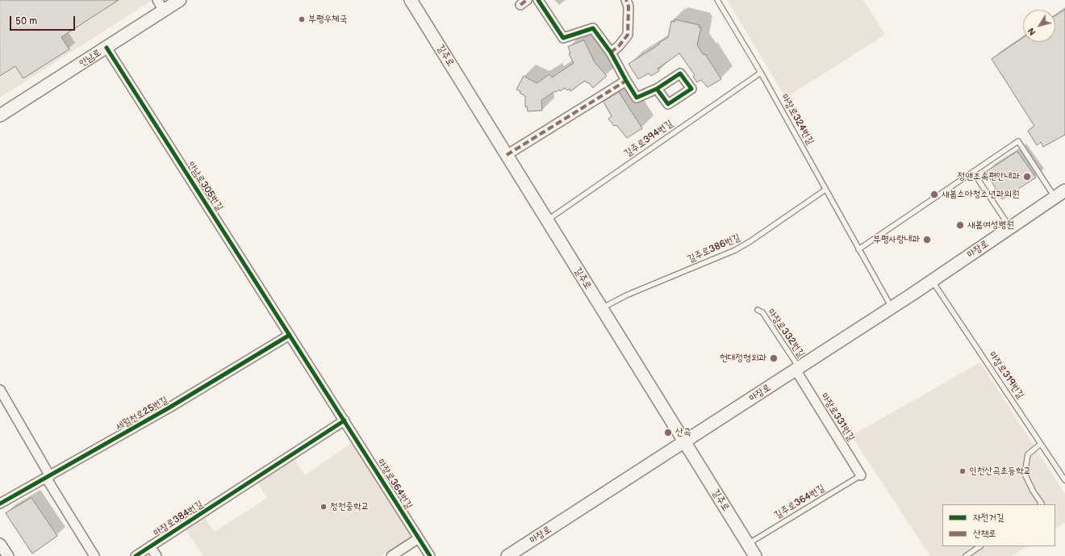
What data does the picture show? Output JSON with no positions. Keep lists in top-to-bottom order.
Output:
{
  "streets": {
    "main road": ["길주로", "안남로", "마장로"],
    "street": [
      "안남로305번길",
      "세월천로25번길",
      "마장로331번길",
      "마장로364번길",
      "마장로384번길"
    ],
    "lane": [
      "마장로324번길",
      "길주로394번길",
      "길주로386번길",
      "마장로332번길",
      "마장로319번길",
      "길주로364번길"
    ]
  },
  "crossings": [
    ["길주로", "길주로394번길"],
    ["길주로", "길주로386번길"],
    ["길주로", "마장로"],
    ["길주로", "길주로364번길"],
    ["안남로", "안남로305번길"],
    ["마장로324번길", "길주로394번길"],
    ["마장로324번길", "길주로386번길"],
    ["마장로324번길", "마장로"],
    ["안남로305번길", "세월천로25번길"],
    ["안남로305번길", "마장로364번길"],
    ["마장로", "마장로332번길"],
    ["마장로", "마장로319번길"],
    ["마장로", "마장로331번길"],
    ["마장로332번길", "마장로331번길"],
    ["세월천로25번길", "마장로364번길"],
    ["마장로331번길", "길주로364번길"],
    ["마장로364번길", "마장로384번길"]
  ],
  "places": [
    "부평우체국",
    "정앤조속편안내과",
    "새봄소아청소년과의원",
    "새봄여성병원",
    "부평사랑내과",
    "현대정형외과",
    "산곡",
    "인천산곡초등학교",
    "청천중학교"
  ],
  "legend": ["자전거길", "산책로"],
  "scale_bar": "50 m",
  "north": "bottom left"
}
